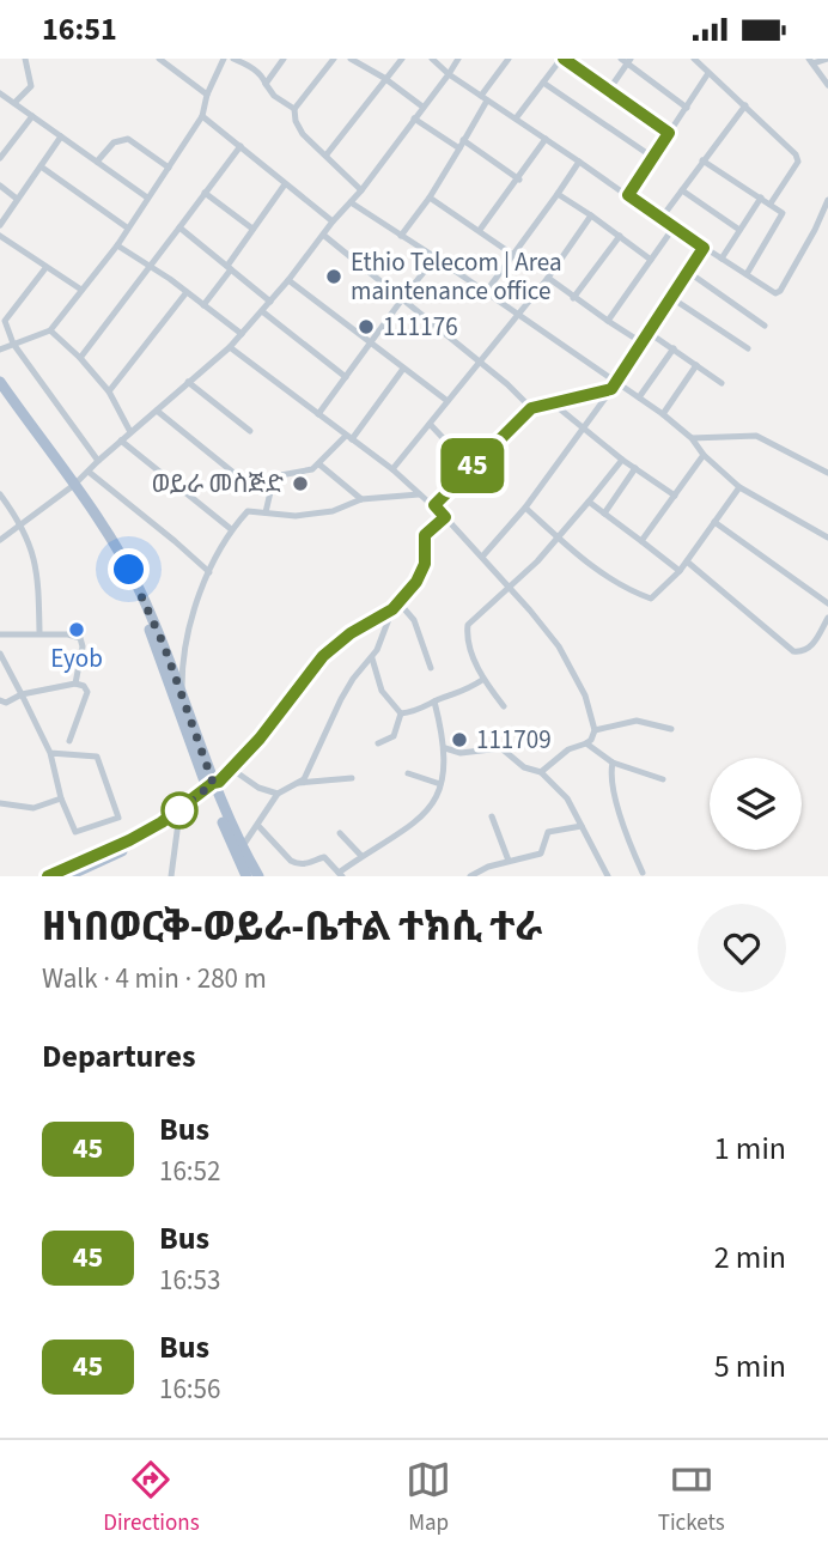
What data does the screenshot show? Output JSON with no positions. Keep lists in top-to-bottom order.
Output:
{
  "places": [
    "Ethio Telecom | Area maintenance office",
    "111176",
    "ወይራ መስጅድ",
    "Eyob",
    "111709"
  ],
  "lines": ["bus line 45"],
  "page": {
    "status": "16:51",
    "on_map": "45",
    "heading": [
      ["ዘነበወርቅ-ወይራ-ቤተል ተክሲ ተራ", "Walk · 4 min · 280 m"],
      "Departures"
    ],
    "list": [
      {
        "mark": "45",
        "name": "Bus",
        "note": "16:52",
        "value": "1 min"
      },
      {
        "mark": "45",
        "name": "Bus",
        "note": "16:53",
        "value": "2 min"
      },
      {
        "mark": "45",
        "name": "Bus",
        "note": "16:56",
        "value": "5 min"
      }
    ],
    "tabs": ["Directions", "Map", "Tickets"]
  }
}
